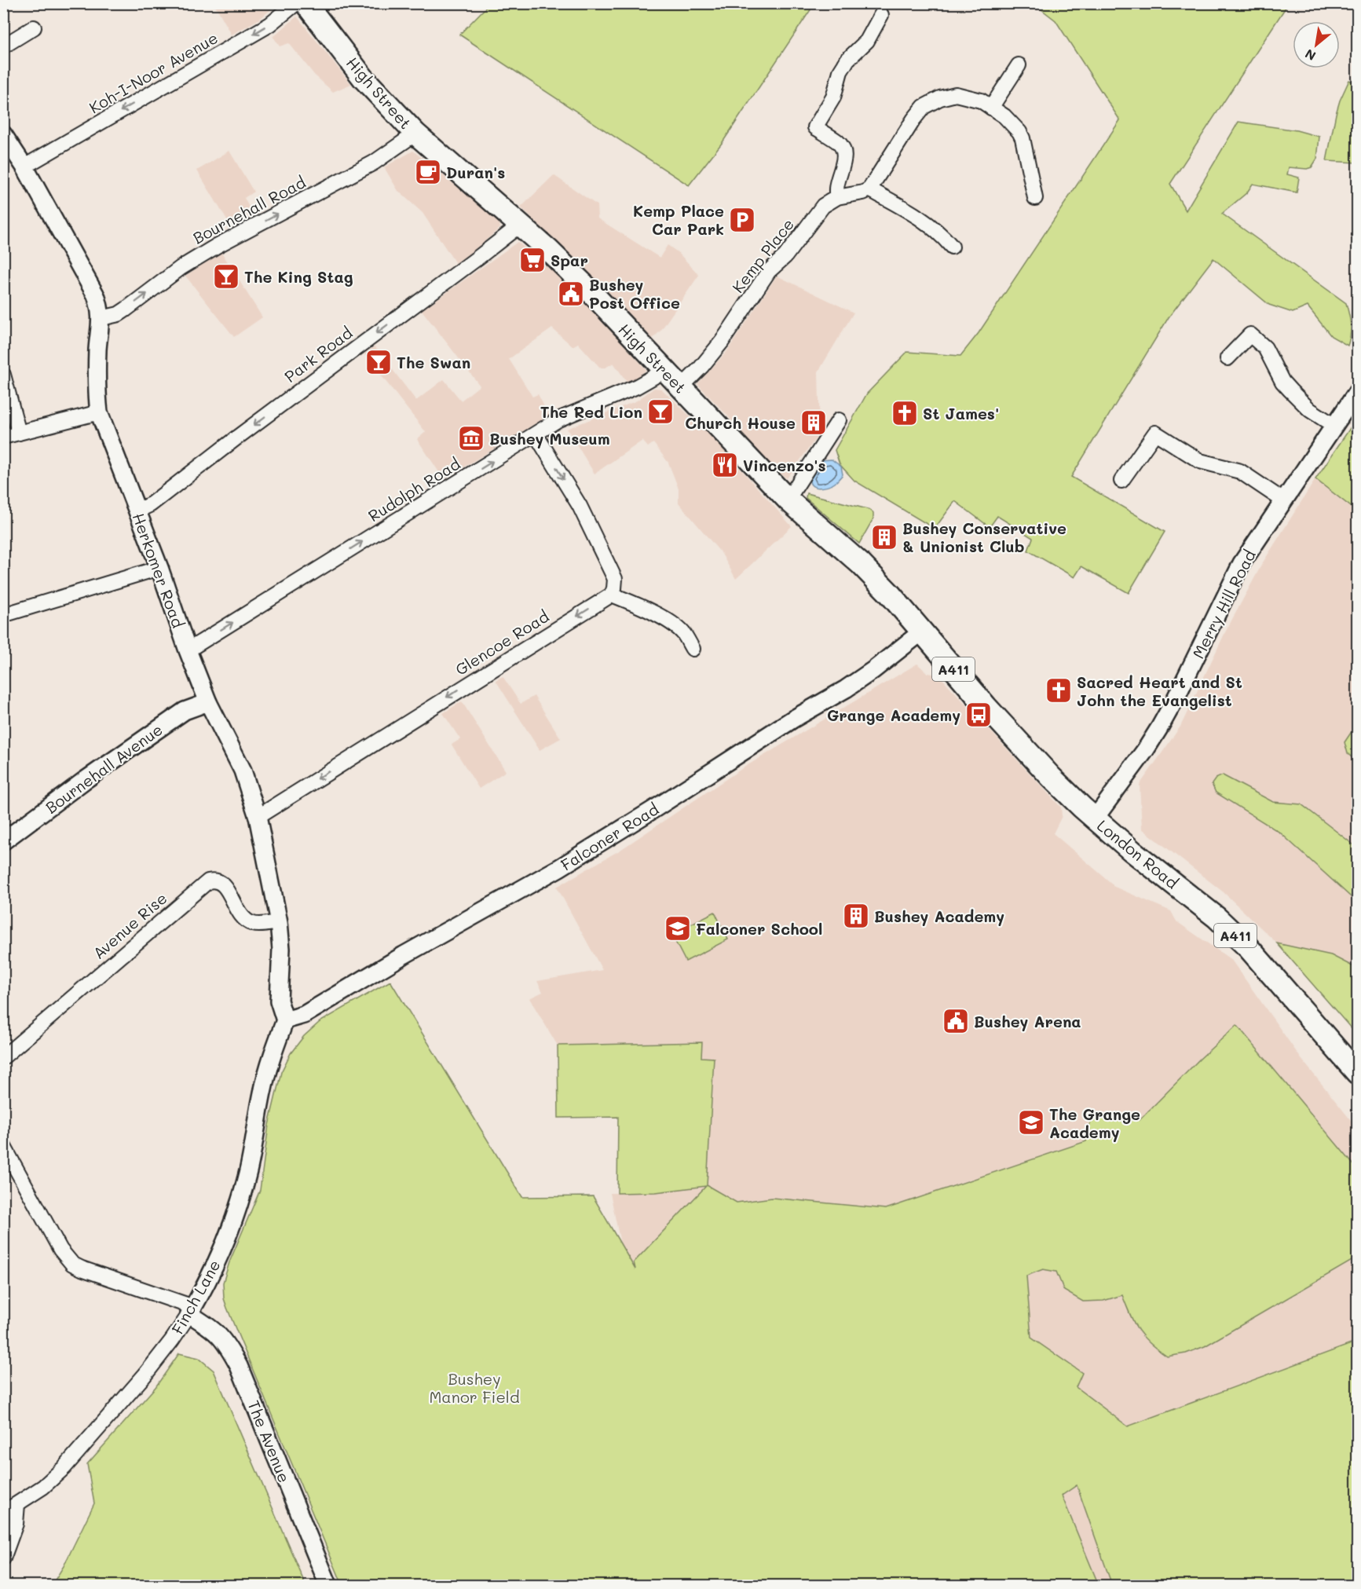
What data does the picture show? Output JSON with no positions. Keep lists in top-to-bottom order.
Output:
{
  "streets": {
    "main road": ["High Street", "A411", "London Road"],
    "street": [
      "Koh-I-Noor Avenue",
      "Bournehall Road",
      "Kemp Place",
      "Park Road",
      "Rudolph Road",
      "Herkomer Road",
      "Merry Hill Road",
      "Glencoe Road",
      "Bournehall Avenue",
      "Falconer Road",
      "Avenue Rise",
      "Finch Lane",
      "The Avenue"
    ]
  },
  "crossings": [
    ["Koh-I-Noor Avenue", "Herkomer Road"],
    ["High Street", "Bournehall Road"],
    ["High Street", "Kemp Place"],
    ["High Street", "Park Road"],
    ["High Street", "Rudolph Road"],
    ["High Street", "Falconer Road"],
    ["High Street", "London Road"],
    ["Bournehall Road", "Herkomer Road"],
    ["Park Road", "Herkomer Road"],
    ["Rudolph Road", "Herkomer Road"],
    ["Herkomer Road", "Glencoe Road"],
    ["Herkomer Road", "Bournehall Avenue"],
    ["Herkomer Road", "Falconer Road"],
    ["Herkomer Road", "Avenue Rise"],
    ["Herkomer Road", "Finch Lane"],
    ["Merry Hill Road", "London Road"],
    ["Falconer Road", "London Road"],
    ["Falconer Road", "Finch Lane"],
    ["Finch Lane", "The Avenue"]
  ],
  "one_way": [
    "Koh-I-Noor Avenue",
    "Bournehall Road",
    "Park Road",
    "Rudolph Road",
    "Glencoe Road"
  ],
  "parks": ["Bushey Manor Field"],
  "places": {
    "cafe": ["Duran's"],
    "parking": ["Kemp Place Car Park"],
    "supermarket": ["Spar"],
    "bar": ["The King Stag", "The Swan", "The Red Lion"],
    "public building": ["Bushey Post Office", "Bushey Arena"],
    "church": ["St James'", "Sacred Heart and St John the Evangelist"],
    "building": ["Church House", "Bushey Conservative & Unionist Club", "Bushey Academy"],
    "museum": ["Bushey Museum"],
    "restaurant": ["Vincenzo's"],
    "bus stop": ["Grange Academy"],
    "school or university": ["Falconer School", "The Grange Academy"]
  },
  "north": "bottom left"
}
